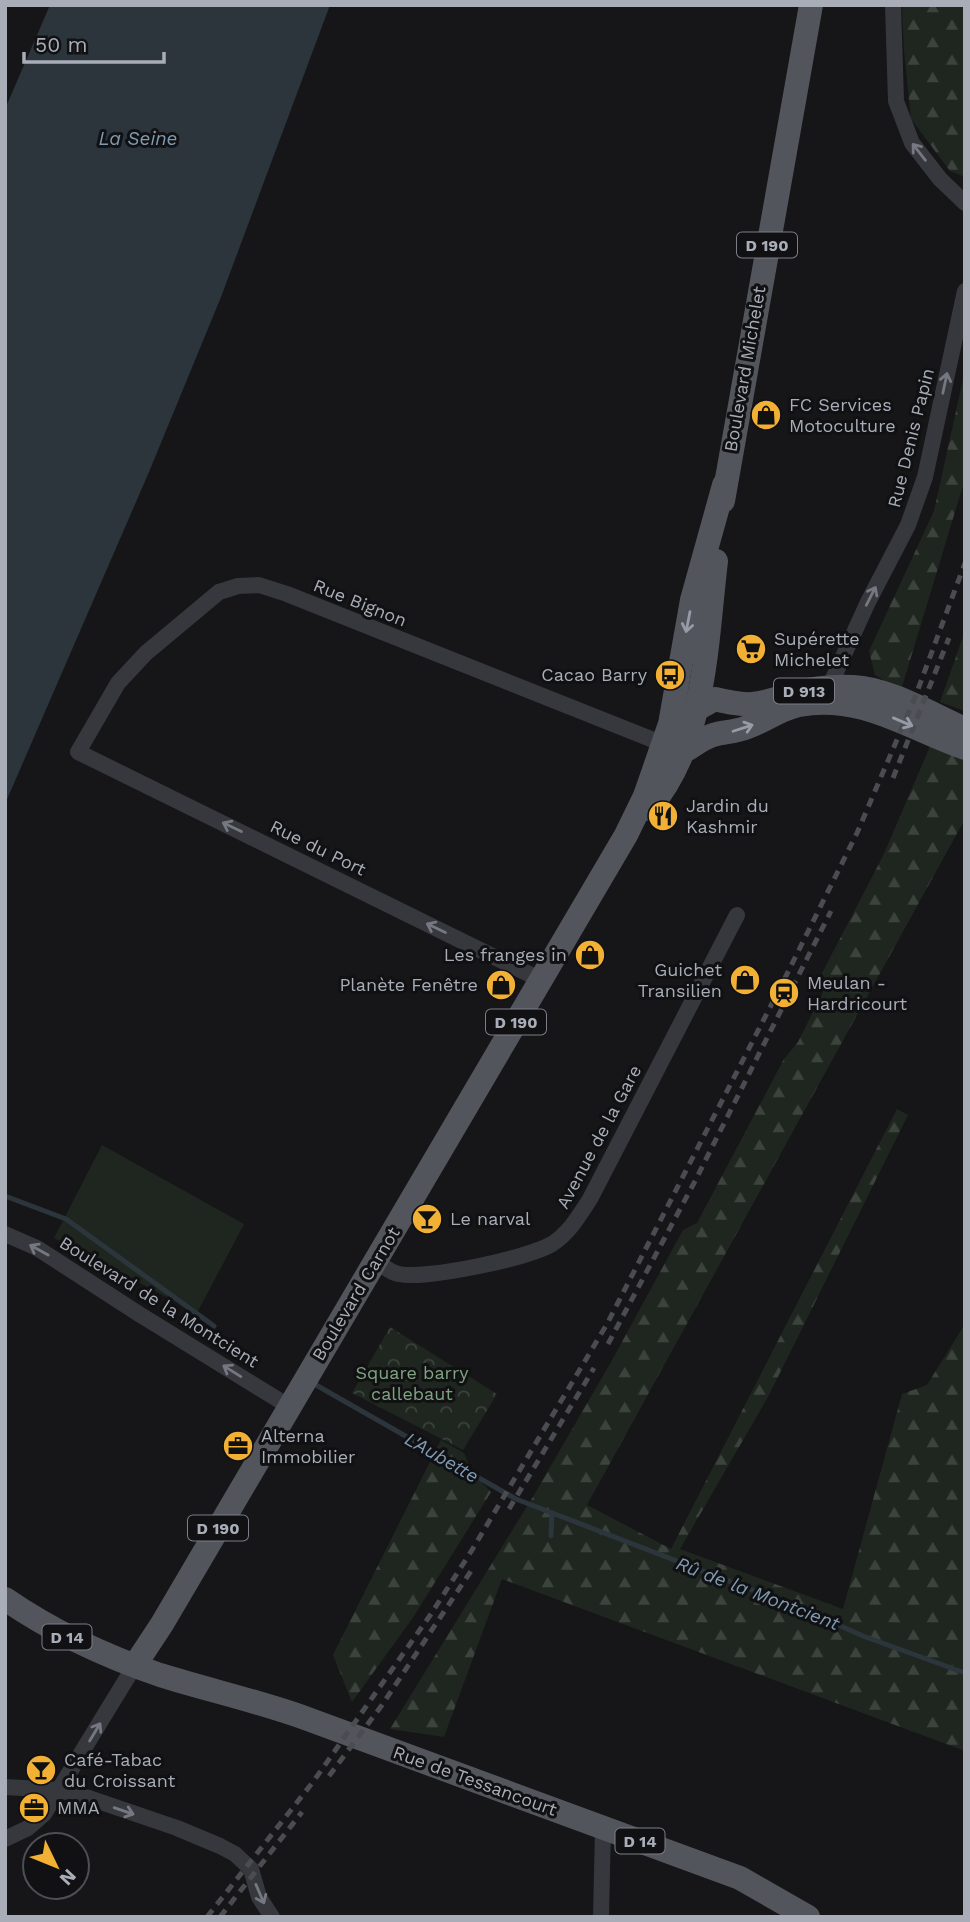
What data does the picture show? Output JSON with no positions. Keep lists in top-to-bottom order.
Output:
{
  "streets": {
    "main road": [
      "D 190",
      "Boulevard Michelet",
      "D 913",
      "Boulevard Carnot",
      "D 14",
      "Rue de Tessancourt"
    ],
    "street": [
      "Rue Denis Papin",
      "Rue Bignon",
      "Rue du Port",
      "Avenue de la Gare",
      "Boulevard de la Montcient"
    ]
  },
  "crossings": [
    ["D 190", "Boulevard Carnot"],
    ["D 190", "Boulevard de la Montcient"],
    ["D 190", "D 14"],
    ["D 190", "Rue de Tessancourt"],
    ["Boulevard Michelet", "Rue Bignon"],
    ["Boulevard Michelet", "D 913"],
    ["Boulevard Michelet", "Boulevard Carnot"],
    ["Rue Denis Papin", "D 913"],
    ["Rue Bignon", "D 913"],
    ["Rue Bignon", "Rue du Port"],
    ["Rue Bignon", "Boulevard Carnot"],
    ["D 913", "Boulevard Carnot"],
    ["Rue du Port", "Boulevard Carnot"],
    ["Avenue de la Gare", "Boulevard Carnot"],
    ["Boulevard Carnot", "Boulevard de la Montcient"],
    ["D 14", "Rue de Tessancourt"]
  ],
  "one_way": ["Rue Denis Papin", "Rue du Port", "Boulevard de la Montcient"],
  "water": ["La Seine", "L'Aubette", "Rû de la Montcient"],
  "parks": ["Square barry callebaut"],
  "places": {
    "shop": [
      "FC Services Motoculture",
      "Les franges in",
      "Guichet Transilien",
      "Planète Fenêtre"
    ],
    "supermarket": ["Supérette Michelet"],
    "bus stop": ["Cacao Barry"],
    "restaurant": ["Jardin du Kashmir"],
    "station": ["Meulan - Hardricourt"],
    "bar": ["Le narval", "Café-Tabac du Croissant"],
    "office": ["Alterna Immobilier", "MMA"]
  },
  "scale_bar": "50 m",
  "north": "bottom right"
}
